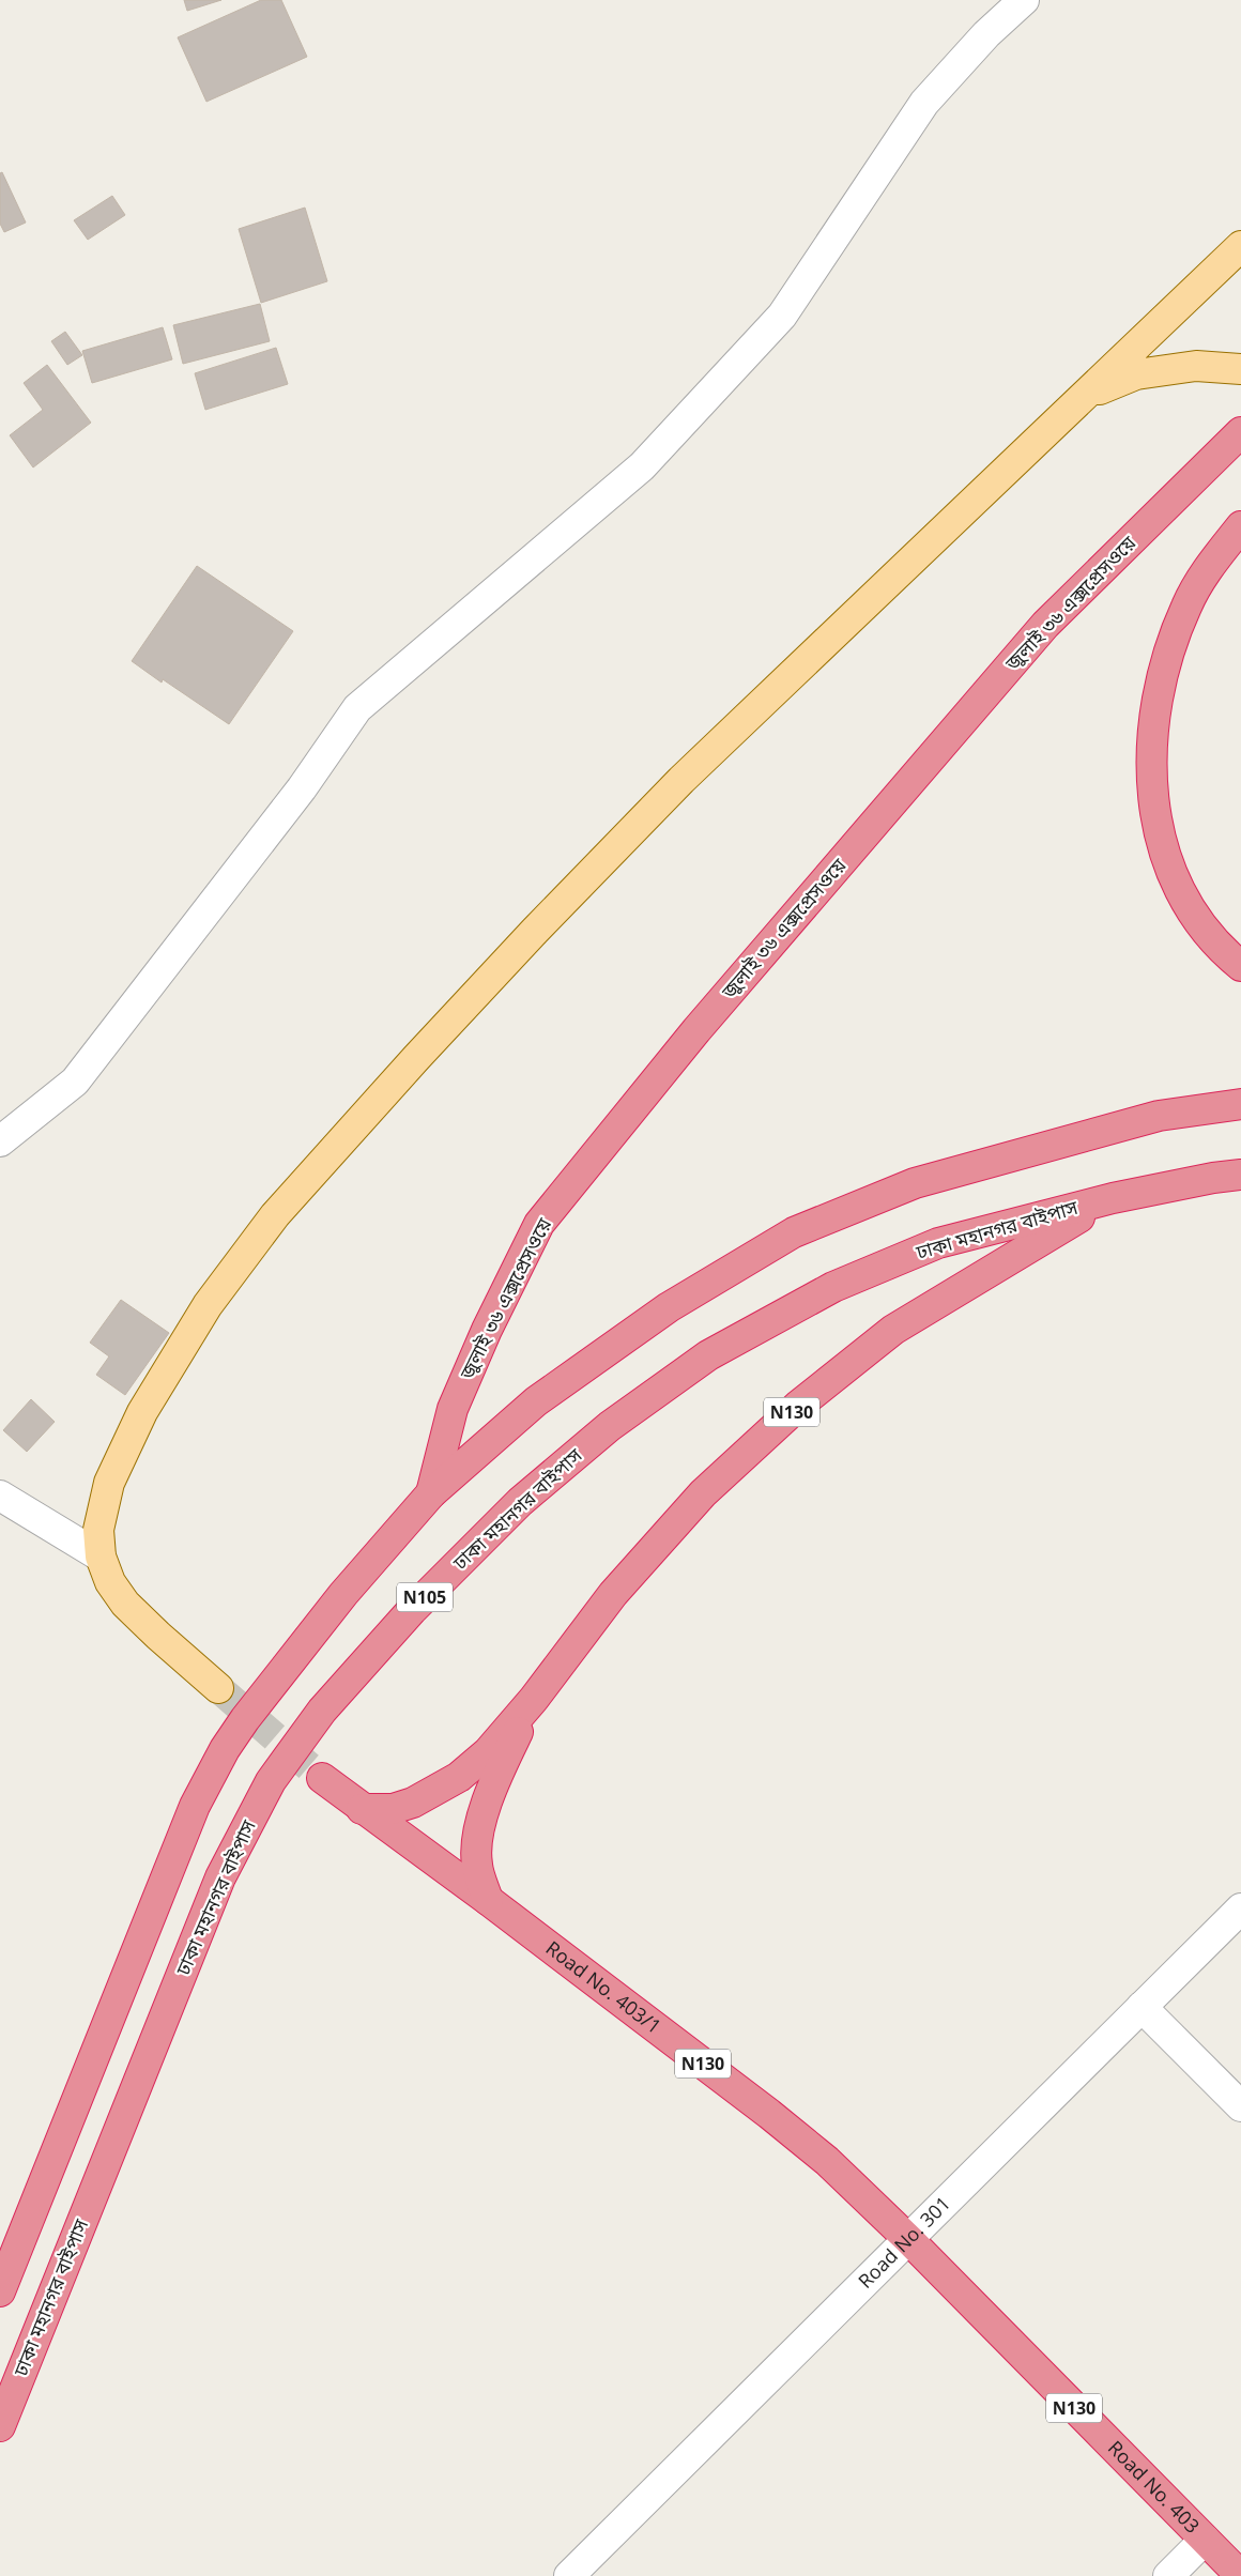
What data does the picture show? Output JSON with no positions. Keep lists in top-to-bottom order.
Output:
{
  "streets": {
    "highway": [
      "জুলাই ৩৬ এক্সপ্রেসওয়ে",
      "ঢাকা মহানগর বাইপাস",
      "N130",
      "N105",
      "Road No. 403/1",
      "Road No. 403"
    ],
    "street": ["Road No. 301"]
  },
  "crossings": [
    ["ঢাকা মহানগর বাইপাস", "N130"],
    ["N130", "Road No. 403/1"],
    ["Road No. 403/1", "Road No. 301"],
    ["Road No. 403/1", "Road No. 403"],
    ["Road No. 301", "Road No. 403"]
  ]
}
